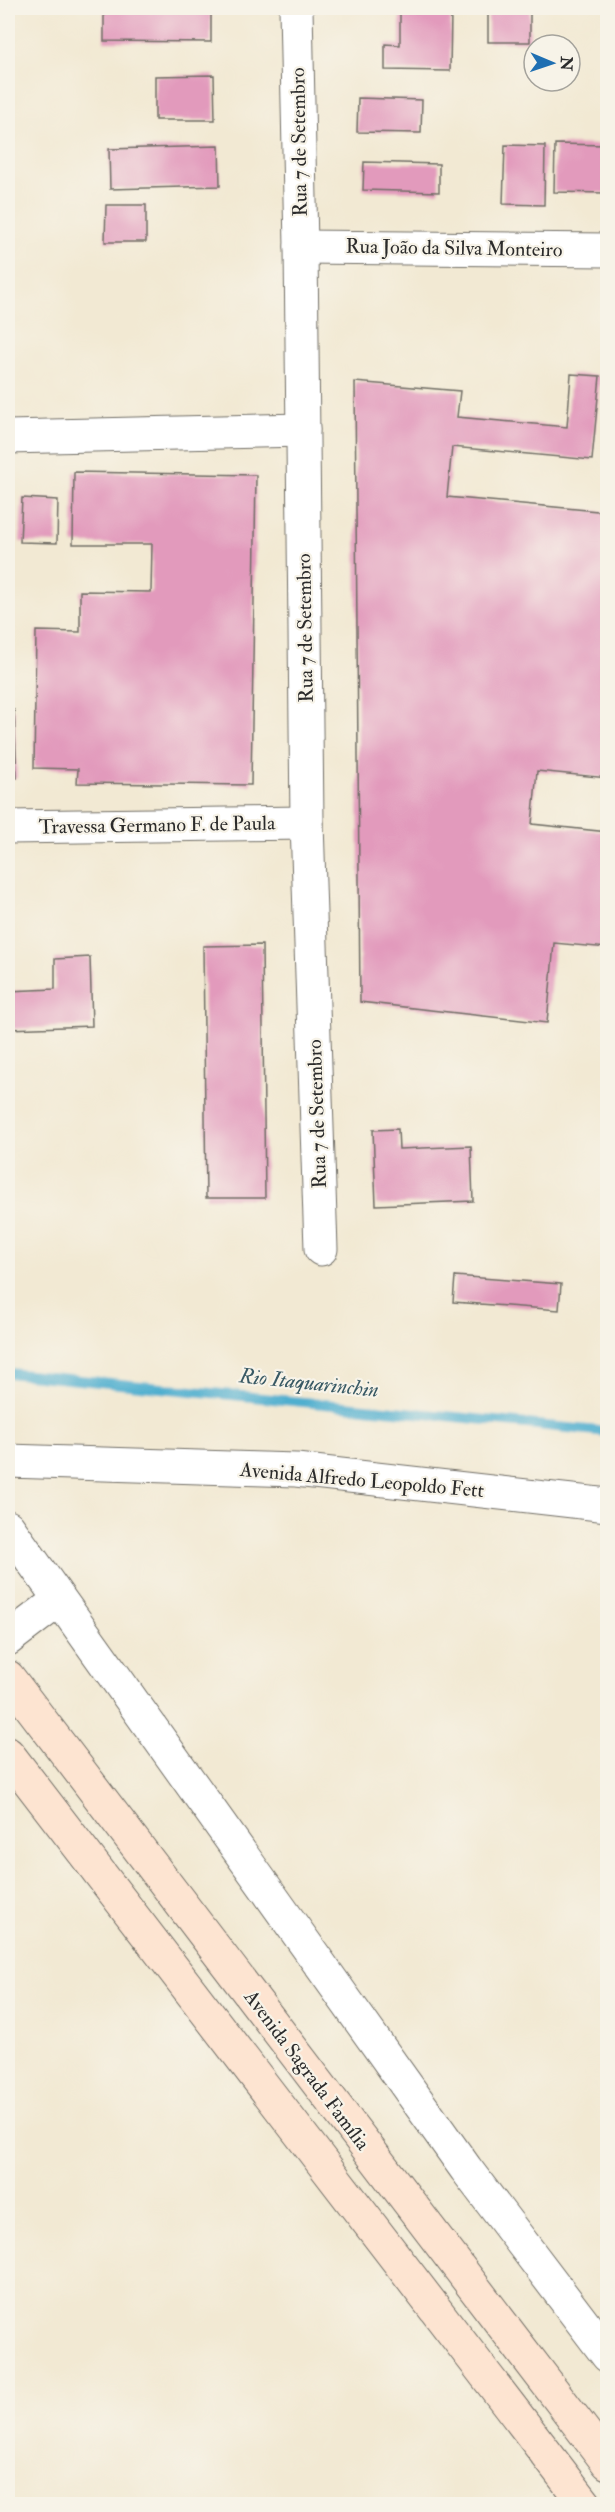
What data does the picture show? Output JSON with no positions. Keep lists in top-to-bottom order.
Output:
{
  "streets": {
    "main road": ["Avenida Sagrada Família"],
    "street": [
      "Rua 7 de Setembro",
      "Rua João da Silva Monteiro",
      "Travessa Germano F. de Paula",
      "Avenida Alfredo Leopoldo Fett"
    ]
  },
  "crossings": [
    ["Rua 7 de Setembro", "Rua João da Silva Monteiro"],
    ["Rua 7 de Setembro", "Travessa Germano F. de Paula"]
  ],
  "water": ["Rio Itaquarinchin"],
  "north": "right"
}
